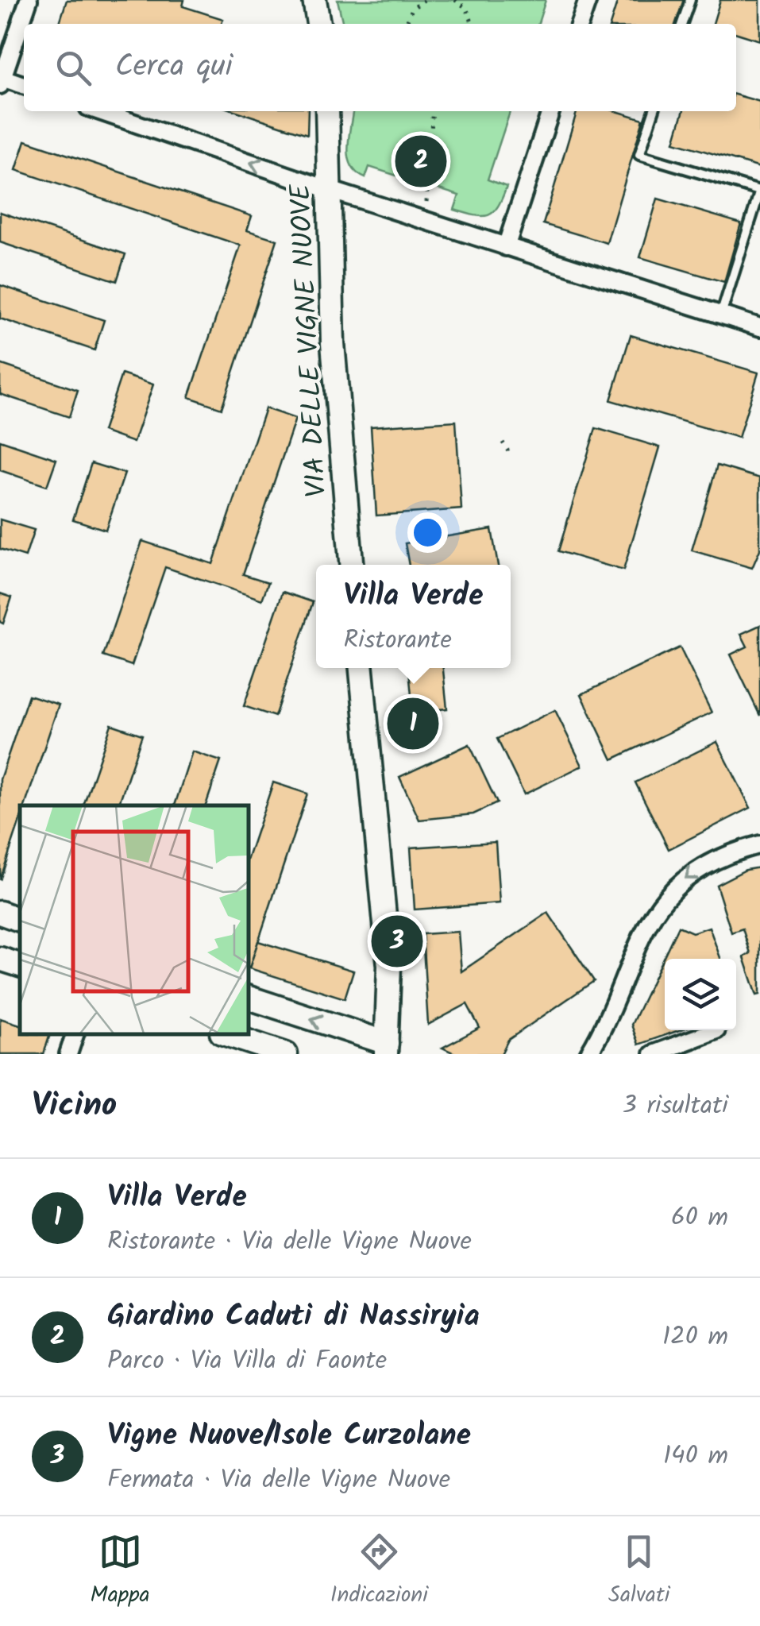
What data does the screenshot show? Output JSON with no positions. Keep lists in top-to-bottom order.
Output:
{
  "streets": {
    "street": ["VIA DELLE VIGNE NUOVE"]
  },
  "page": {
    "search": "Cerca qui",
    "pins": ["2", "1", "3"],
    "popup": ["Villa Verde", "Ristorante"],
    "heading": ["Vicino", "3 risultati"],
    "list": [
      {
        "mark": "1",
        "name": "Villa Verde",
        "note": "Ristorante · Via delle Vigne Nuove",
        "value": "60 m"
      },
      {
        "mark": "2",
        "name": "Giardino Caduti di Nassiryia",
        "note": "Parco · Via Villa di Faonte",
        "value": "120 m"
      },
      {
        "mark": "3",
        "name": "Vigne Nuove/Isole Curzolane",
        "note": "Fermata · Via delle Vigne Nuove",
        "value": "140 m"
      }
    ],
    "nav": ["Mappa", "Indicazioni", "Salvati"]
  }
}
